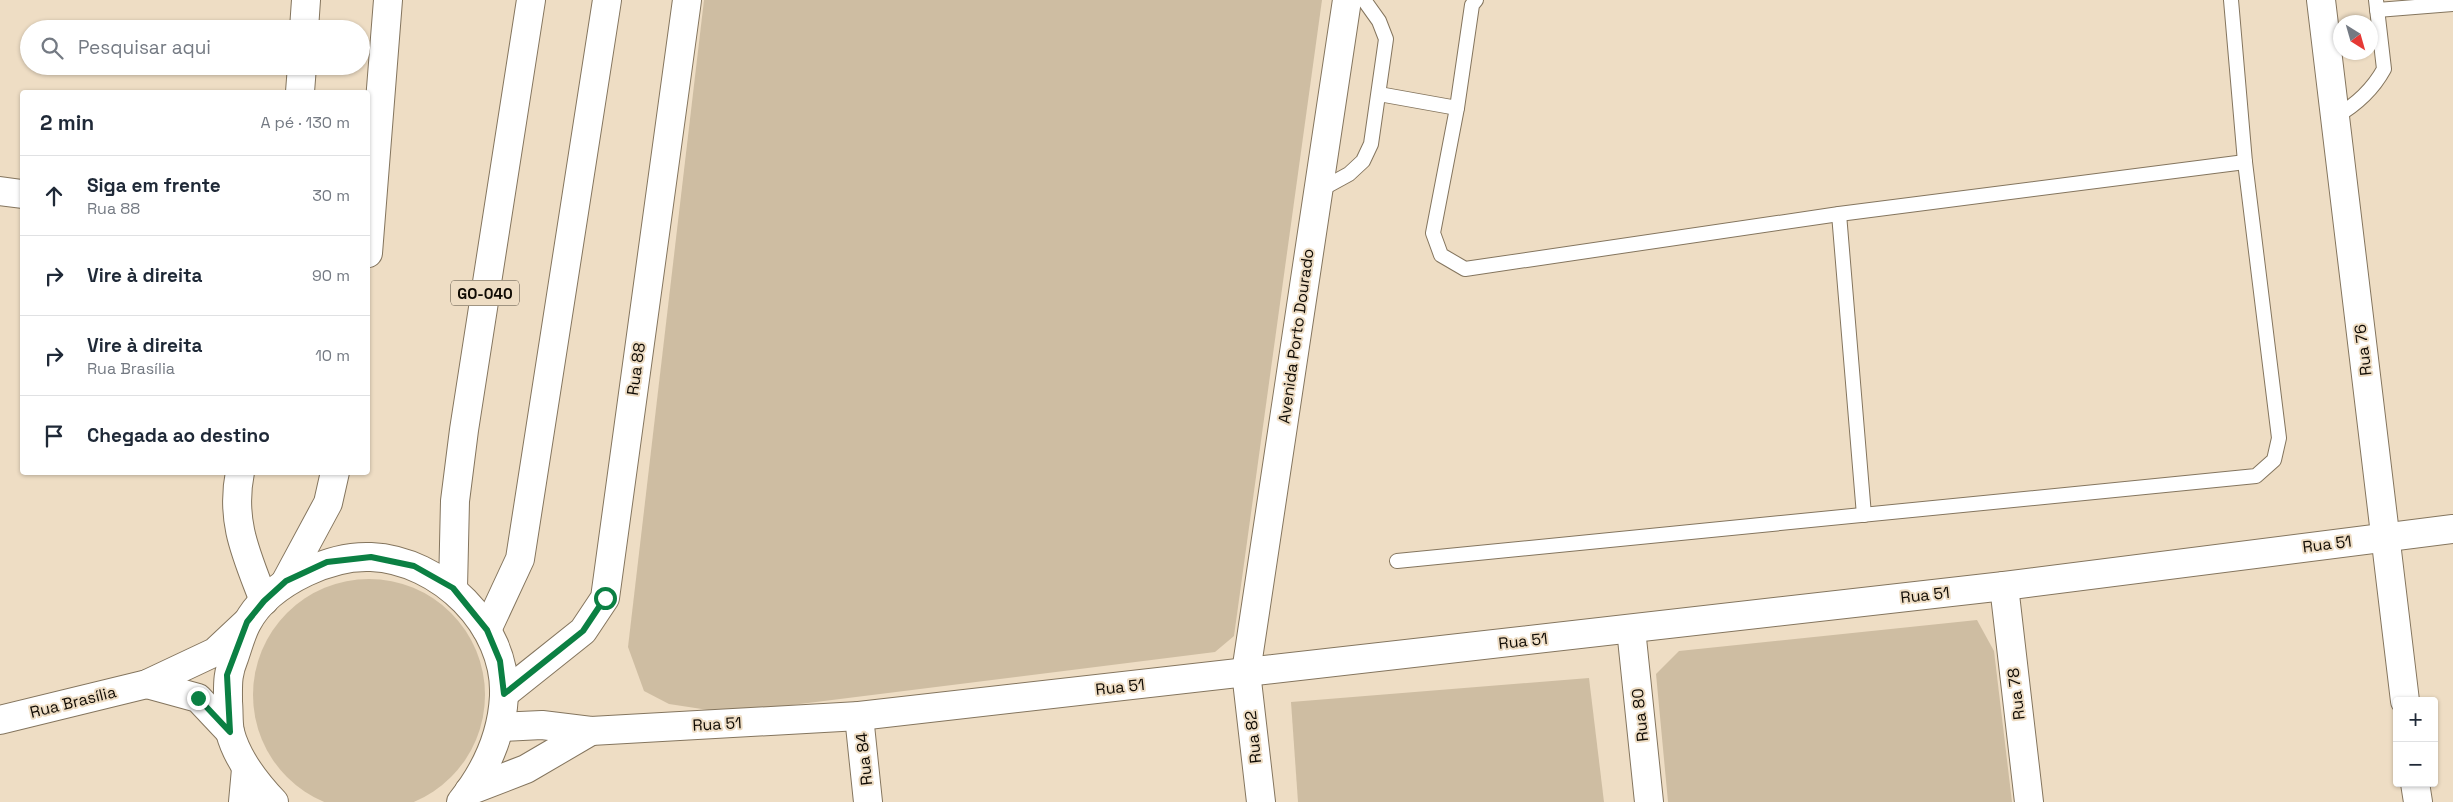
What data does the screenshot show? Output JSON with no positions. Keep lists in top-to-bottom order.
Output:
{
  "streets": {
    "street": [
      "GO-040",
      "Avenida Porto Dourado",
      "Rua 76",
      "Rua 88",
      "Rua 51",
      "Rua 78",
      "Rua Brasília",
      "Rua 80",
      "Rua 82",
      "Rua 84"
    ]
  },
  "crossings": [
    ["Avenida Porto Dourado", "Rua 51"],
    ["Avenida Porto Dourado", "Rua 82"],
    ["Rua 76", "Rua 51"],
    ["Rua 51", "Rua 78"],
    ["Rua 51", "Rua 80"],
    ["Rua 51", "Rua 82"],
    ["Rua 51", "Rua 84"]
  ],
  "north": "bottom right",
  "page": {
    "search": "Pesquisar aqui",
    "heading": ["2 min", "A pé · 130 m"],
    "list": [
      ["Siga em frente", "Rua 88", "30 m"],
      ["Vire à direita", "90 m"],
      ["Vire à direita", "Rua Brasília", "10 m"],
      "Chegada ao destino"
    ],
    "map_buttons": ["+", "−"]
  }
}
